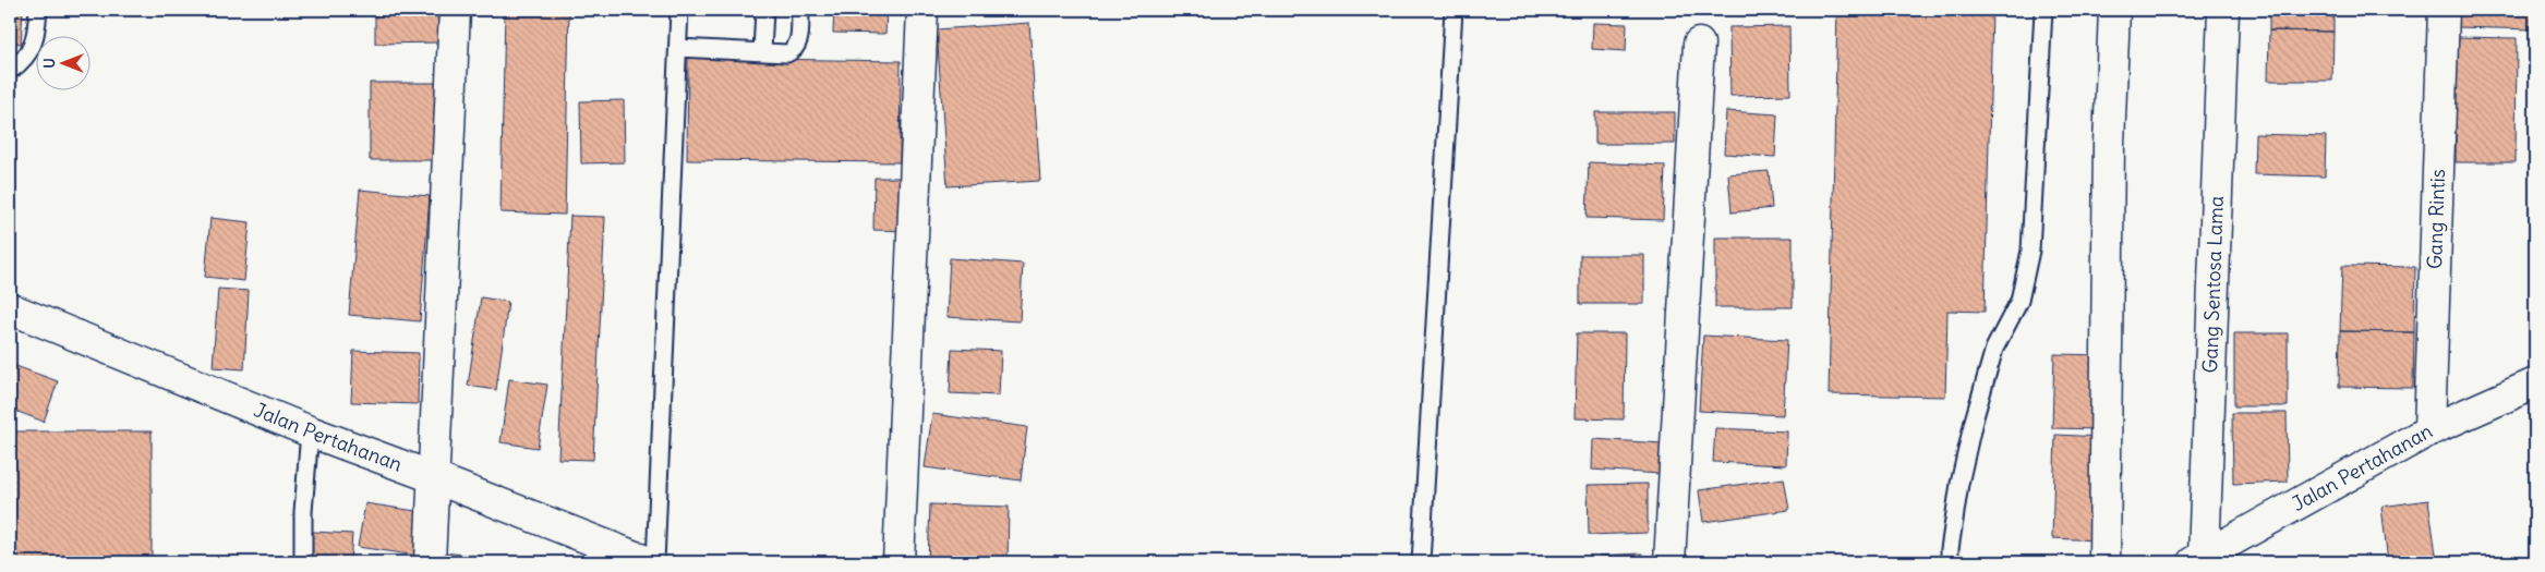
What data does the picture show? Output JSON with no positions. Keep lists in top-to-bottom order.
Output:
{
  "streets": {
    "street": ["Gang Rintis", "Gang Sentosa Lama", "Jalan Pertahanan"]
  },
  "crossings": [
    ["Gang Rintis", "Jalan Pertahanan"],
    ["Gang Sentosa Lama", "Jalan Pertahanan"]
  ],
  "north": "left"
}
